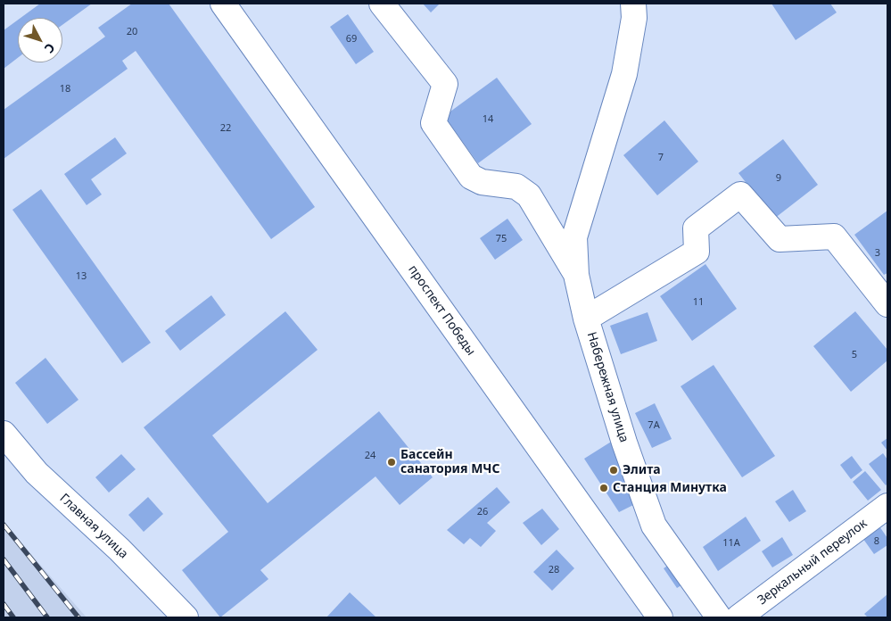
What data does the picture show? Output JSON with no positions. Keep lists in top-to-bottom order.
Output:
{
  "streets": {
    "street": [
      "проспект Победы",
      "Набережная улица",
      "Главная улица",
      "Зеркальный переулок"
    ]
  },
  "places": ["Бассейн санатория МЧС", "Элита", "Станция Минутка"],
  "house_numbers": [
    "20",
    "69",
    "18",
    "14",
    "22",
    "7",
    "9",
    "75",
    "3",
    "13",
    "11",
    "5",
    "7А",
    "24",
    "26",
    "8",
    "11А",
    "28"
  ],
  "north": "bottom right"
}
